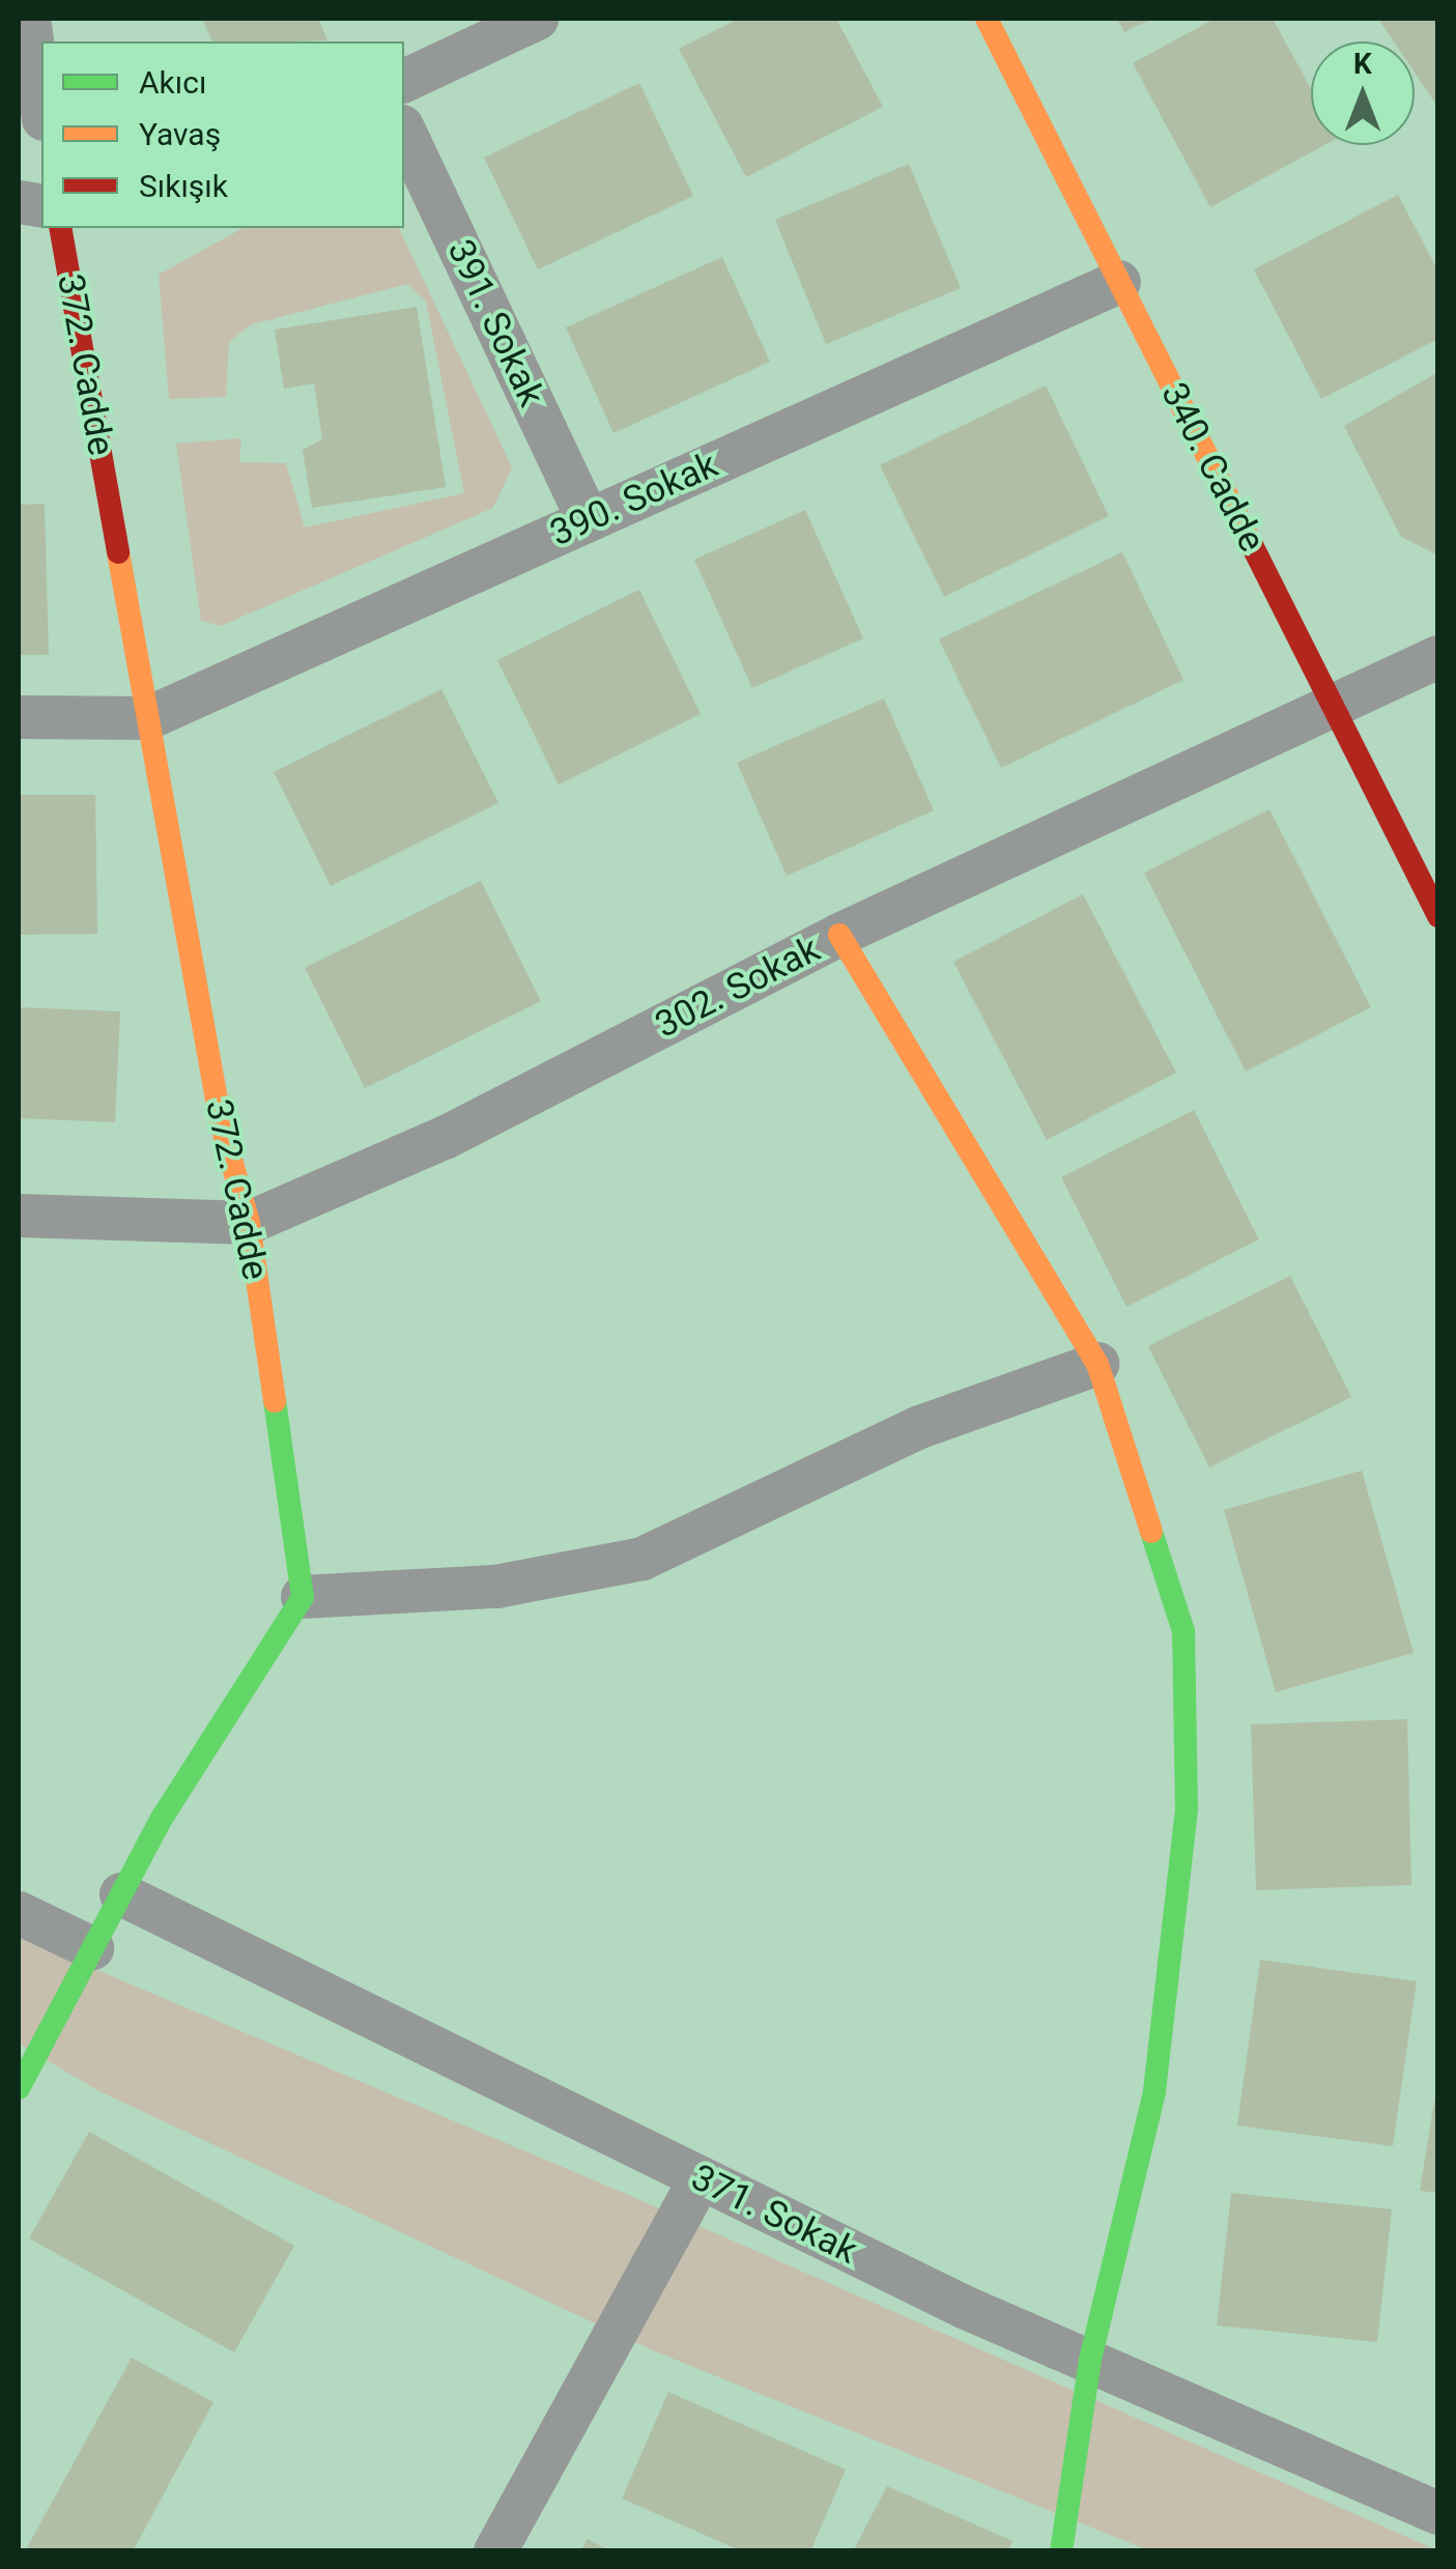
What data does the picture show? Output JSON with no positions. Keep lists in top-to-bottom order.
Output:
{
  "streets": {
    "street": [
      "391. Sokak",
      "372. Cadde",
      "340. Cadde",
      "390. Sokak",
      "302. Sokak",
      "371. Sokak"
    ]
  },
  "crossings": [
    ["391. Sokak", "390. Sokak"],
    ["372. Cadde", "390. Sokak"],
    ["372. Cadde", "302. Sokak"],
    ["340. Cadde", "390. Sokak"],
    ["340. Cadde", "302. Sokak"]
  ],
  "legend": ["Akıcı", "Yavaş", "Sıkışık"],
  "north": "top"
}
